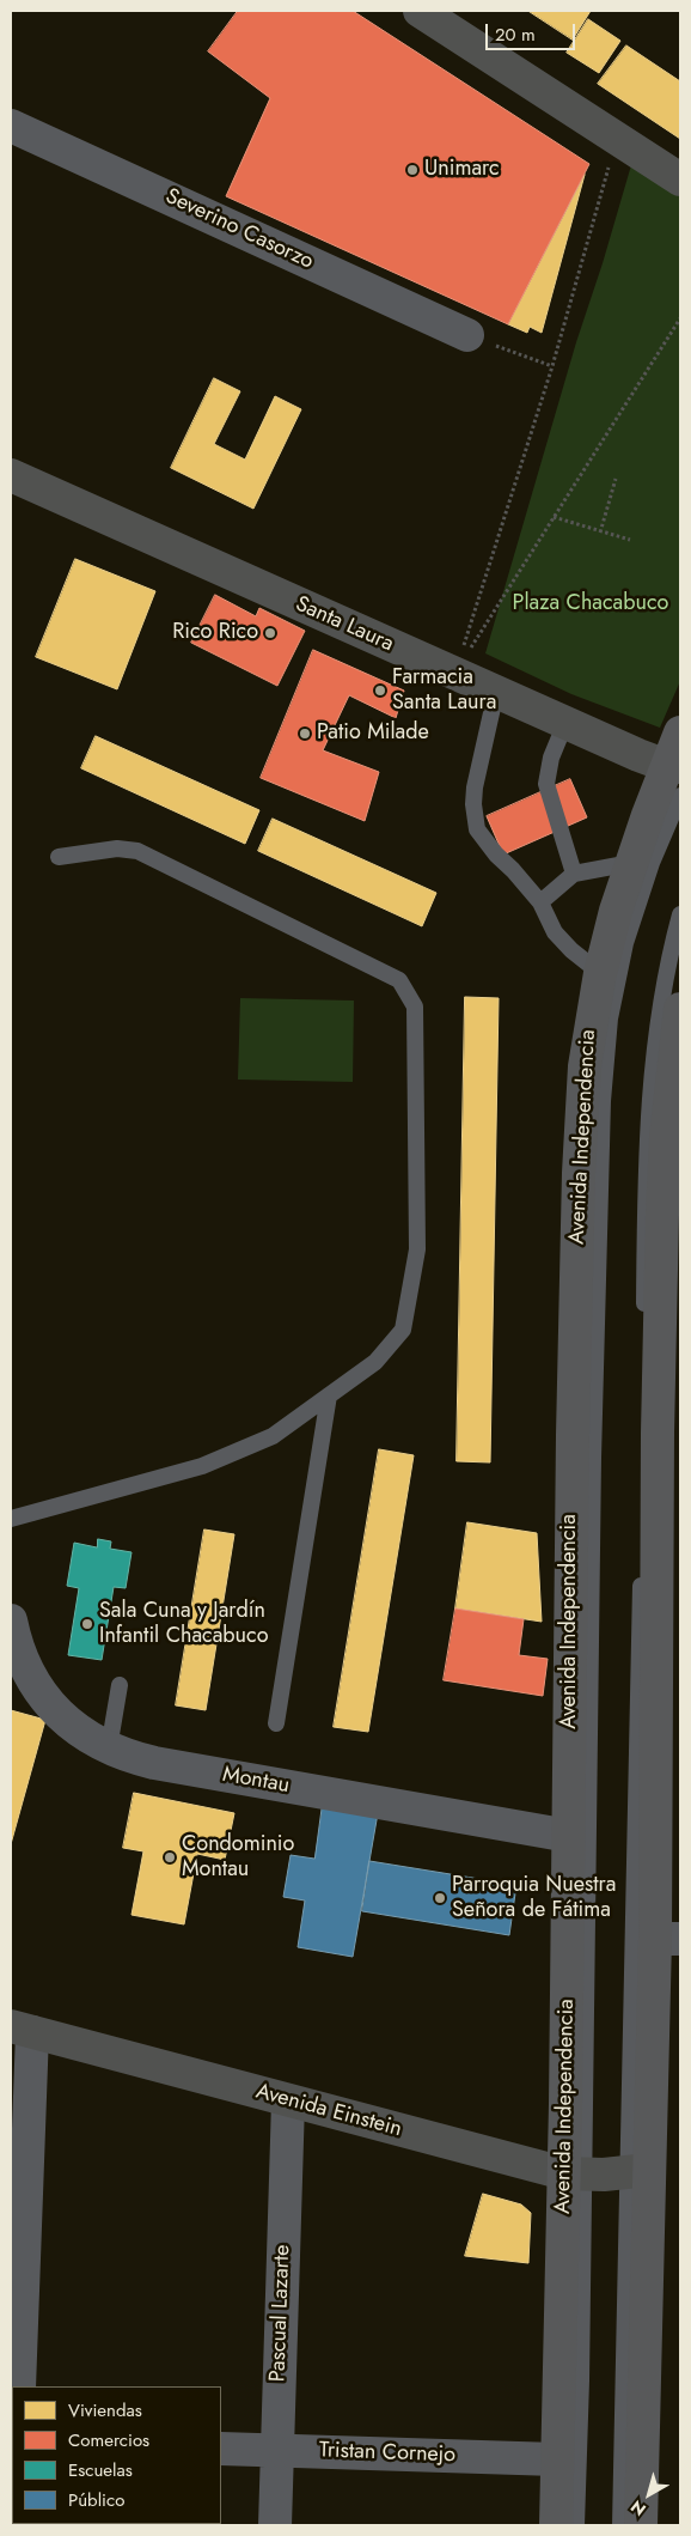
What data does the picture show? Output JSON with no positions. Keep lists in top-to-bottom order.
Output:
{
  "streets": {
    "main road": ["Avenida Independencia"],
    "street": [
      "Severino Casorzo",
      "Santa Laura",
      "Montau",
      "Avenida Einstein",
      "Pascual Lazarte",
      "Tristan Cornejo"
    ]
  },
  "crossings": [
    ["Santa Laura", "Avenida Independencia"],
    ["Avenida Independencia", "Montau"],
    ["Avenida Independencia", "Avenida Einstein"],
    ["Avenida Independencia", "Tristan Cornejo"],
    ["Avenida Einstein", "Pascual Lazarte"],
    ["Pascual Lazarte", "Tristan Cornejo"]
  ],
  "parks": ["Plaza Chacabuco"],
  "places": [
    "Unimarc",
    "Rico Rico",
    "Farmacia Santa Laura",
    "Patio Milade",
    "Sala Cuna y Jardín Infantil Chacabuco",
    "Condominio Montau",
    "Parroquia Nuestra Señora de Fátima"
  ],
  "legend": [
    "Viviendas",
    "Comercios",
    "Escuelas",
    "Público"
  ],
  "scale_bar": "20 m",
  "north": "bottom left"
}
